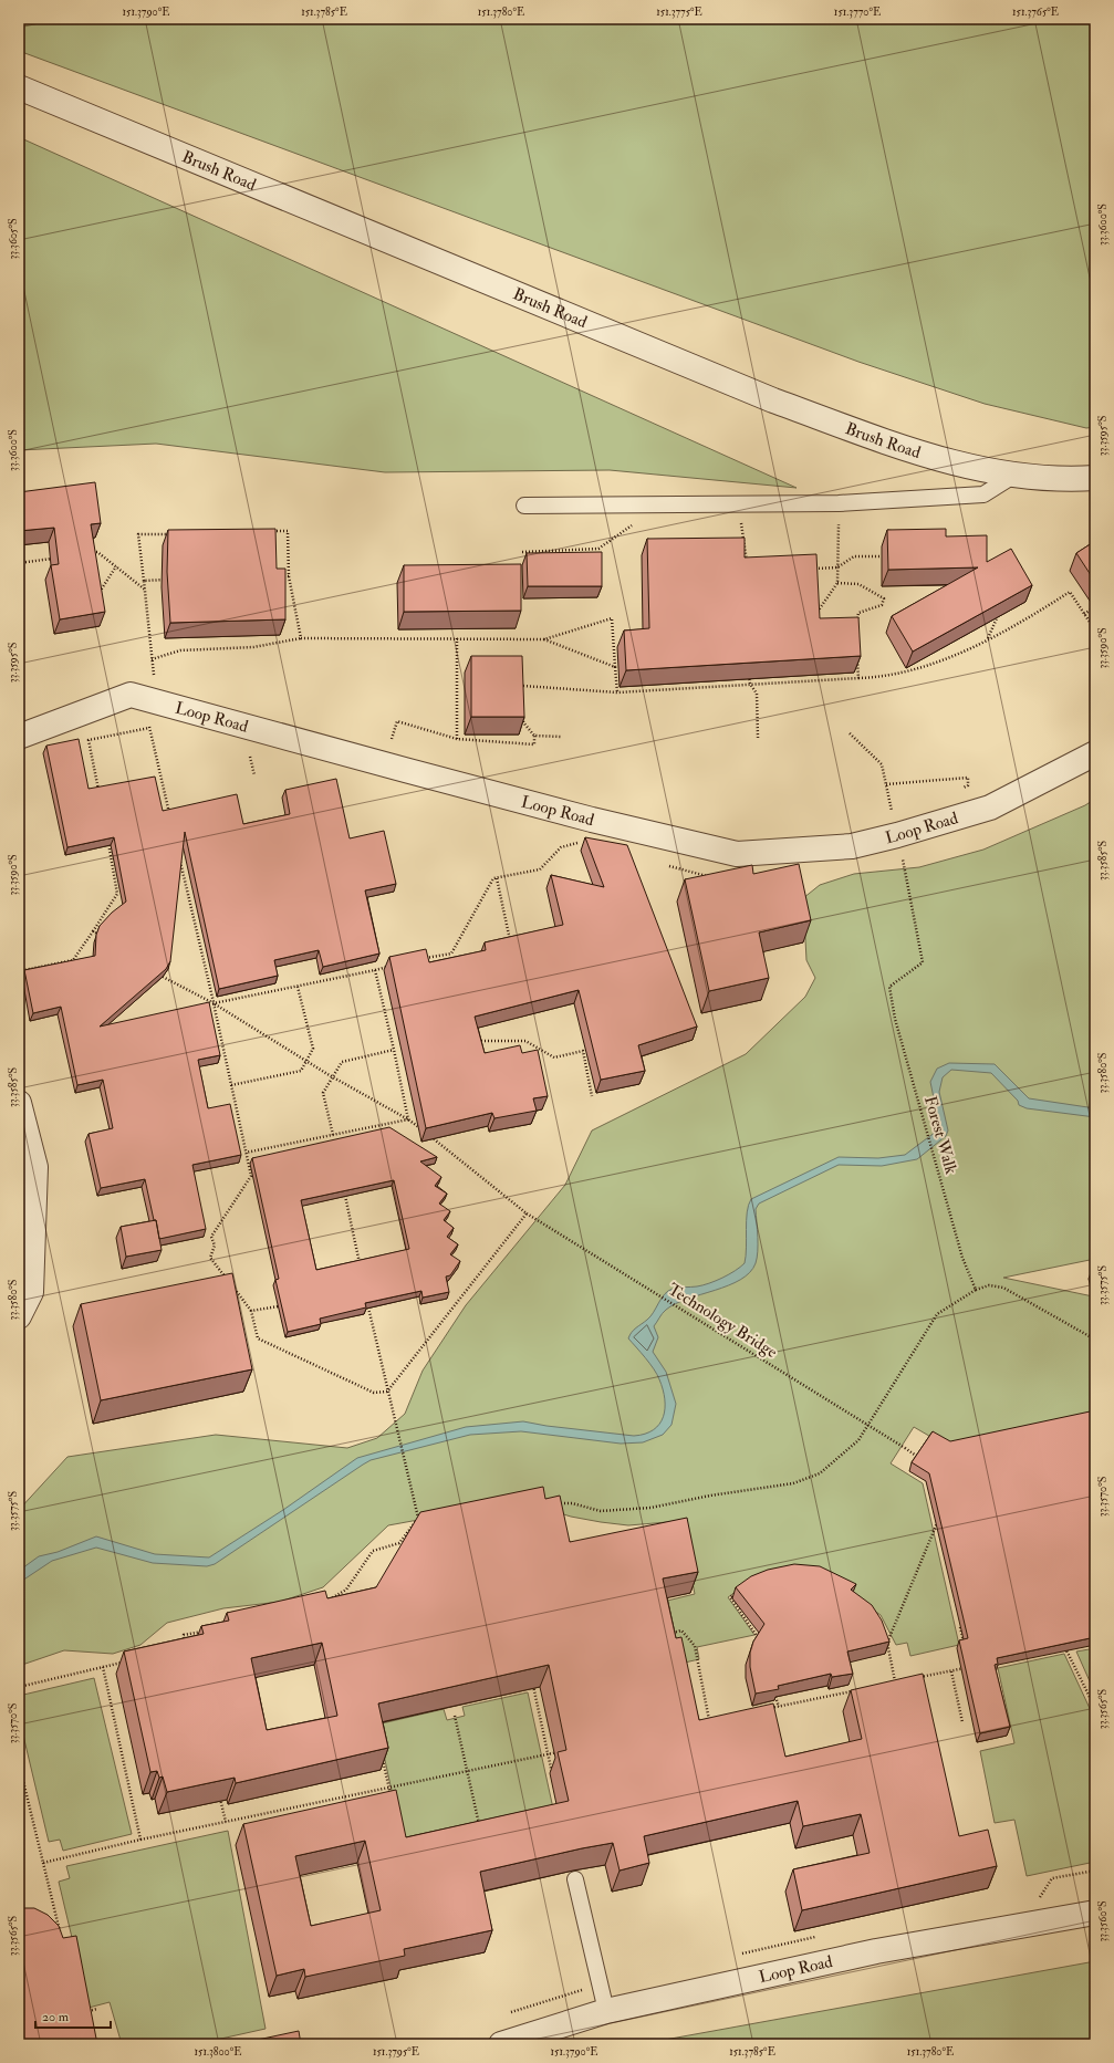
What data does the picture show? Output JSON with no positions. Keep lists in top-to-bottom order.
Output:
{
  "streets": {
    "street": ["Brush Road", "Loop Road"],
    "path": ["Forest Walk", "Technology Bridge"]
  },
  "crossings": [
    ["Loop Road", "Forest Walk"]
  ],
  "scale_bar": "20 m",
  "coordinates": [
    "151.3790°E",
    "151.3785°E",
    "151.3780°E",
    "151.3775°E",
    "151.3770°E",
    "151.3765°E",
    "33.3600°S",
    "33.3605°S",
    "33.3595°S",
    "33.3590°S",
    "33.3585°S",
    "33.3580°S",
    "33.3575°S",
    "33.3570°S",
    "33.3565°S",
    "33.3560°S",
    "151.3800°E",
    "151.3795°E"
  ]
}
